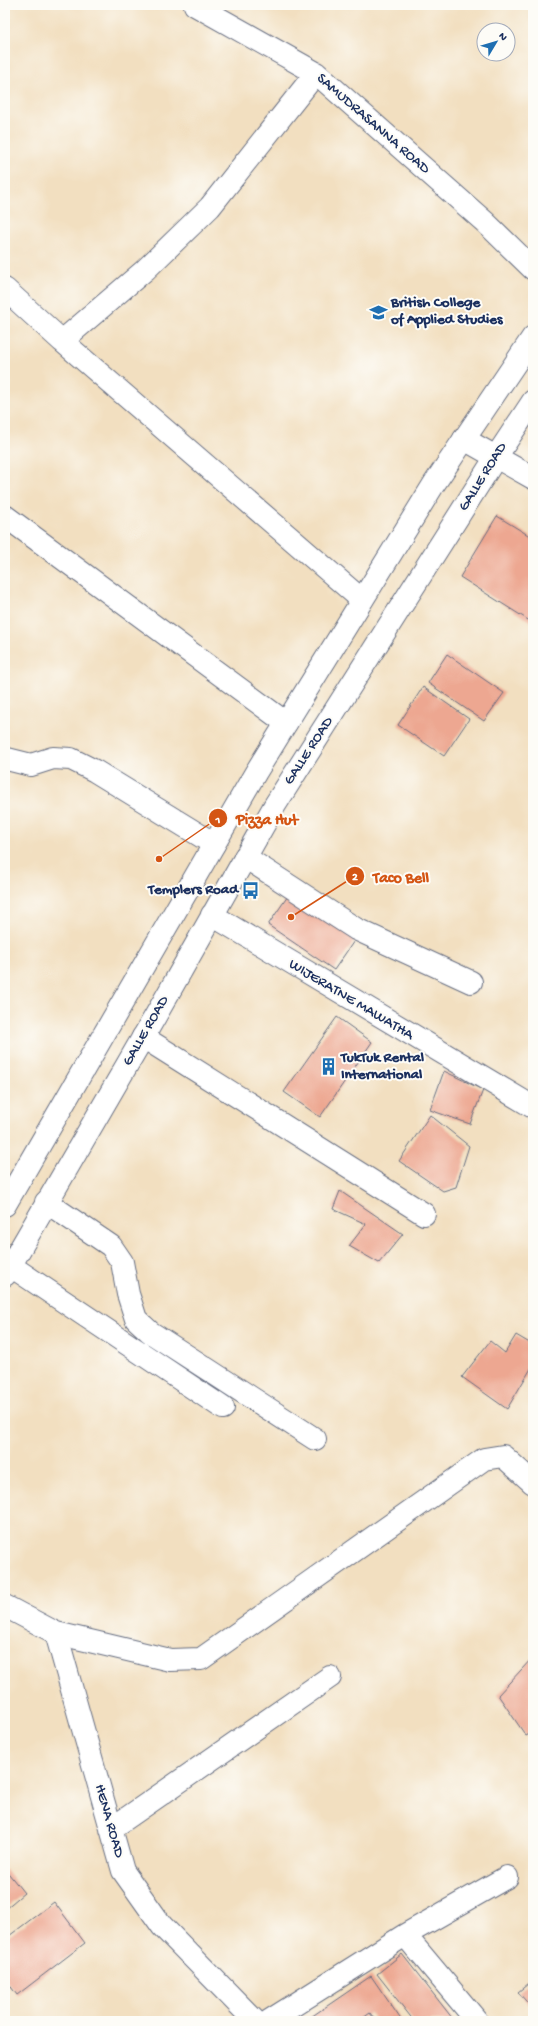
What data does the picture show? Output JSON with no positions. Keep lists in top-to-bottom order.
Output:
{
  "streets": {
    "main road": [
      "SAMUDRASANNA ROAD",
      "GALLE ROAD",
      "WIJERATNE MAWATHA",
      "HENA ROAD"
    ]
  },
  "crossings": [
    ["GALLE ROAD", "WIJERATNE MAWATHA"]
  ],
  "places": {
    "school or university": ["British College of Applied Studies"],
    "other": ["Pizza Hut", "Taco Bell"],
    "bus stop": ["Templers Road"],
    "building": ["TukTuk Rental International"]
  },
  "north": "top right"
}
